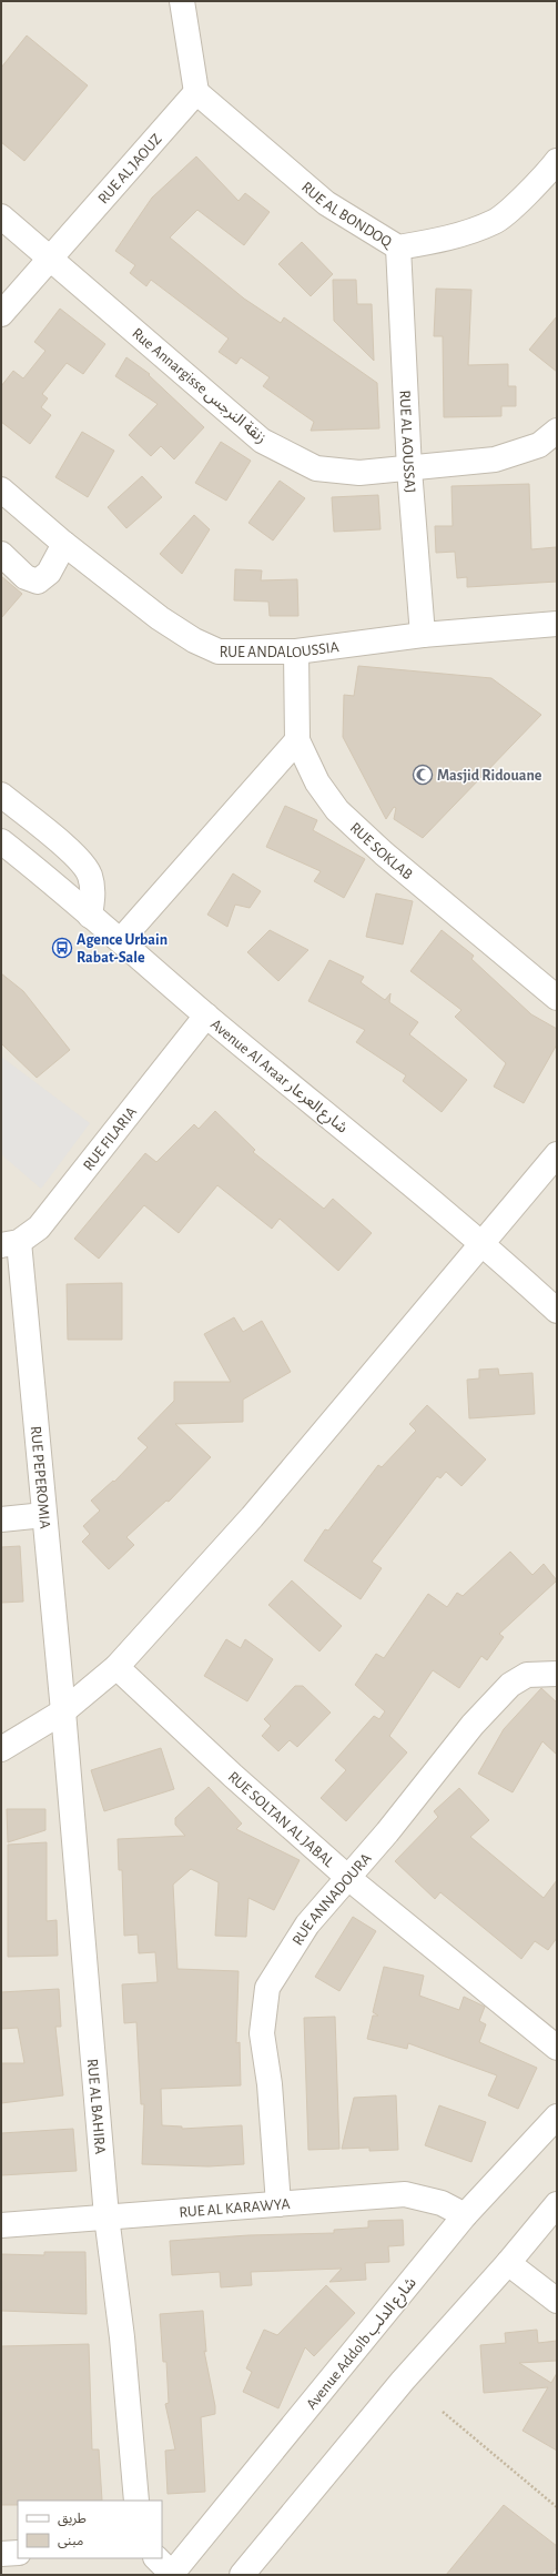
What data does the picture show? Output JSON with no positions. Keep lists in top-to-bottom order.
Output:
{
  "streets": {
    "street": [
      "RUE AL JAOUZ",
      "RUE AL BONDOQ",
      "Rue Annargisse زنقة النرجس",
      "RUE AL AOUSSAJ",
      "RUE ANDALOUSSIA",
      "RUE SOKLAB",
      "Avenue Al Araar شارع العرعار",
      "RUE FILARIA",
      "RUE PEPEROMIA",
      "RUE SOLTAN AL JABAL",
      "RUE ANNADOURA",
      "RUE AL BAHIRA",
      "RUE AL KARAWYA",
      "Avenue Addolb شارع الدلب"
    ]
  },
  "crossings": [
    ["RUE AL JAOUZ", "RUE AL BONDOQ"],
    ["RUE AL JAOUZ", "Rue Annargisse زنقة النرجس"],
    ["RUE AL BONDOQ", "RUE AL AOUSSAJ"],
    ["Rue Annargisse زنقة النرجس", "RUE AL AOUSSAJ"],
    ["RUE AL AOUSSAJ", "RUE ANDALOUSSIA"],
    ["RUE ANDALOUSSIA", "RUE SOKLAB"],
    ["Avenue Al Araar شارع العرعار", "RUE FILARIA"],
    ["RUE FILARIA", "RUE PEPEROMIA"],
    ["RUE PEPEROMIA", "RUE AL BAHIRA"],
    ["RUE SOLTAN AL JABAL", "RUE ANNADOURA"],
    ["RUE ANNADOURA", "RUE AL KARAWYA"],
    ["RUE AL BAHIRA", "RUE AL KARAWYA"],
    ["RUE AL KARAWYA", "Avenue Addolb شارع الدلب"]
  ],
  "places": {
    "mosque": ["Masjid Ridouane"],
    "bus stop": ["Agence Urbain Rabat-Sale"]
  },
  "legend": ["طريق", "مبنى"]
}
